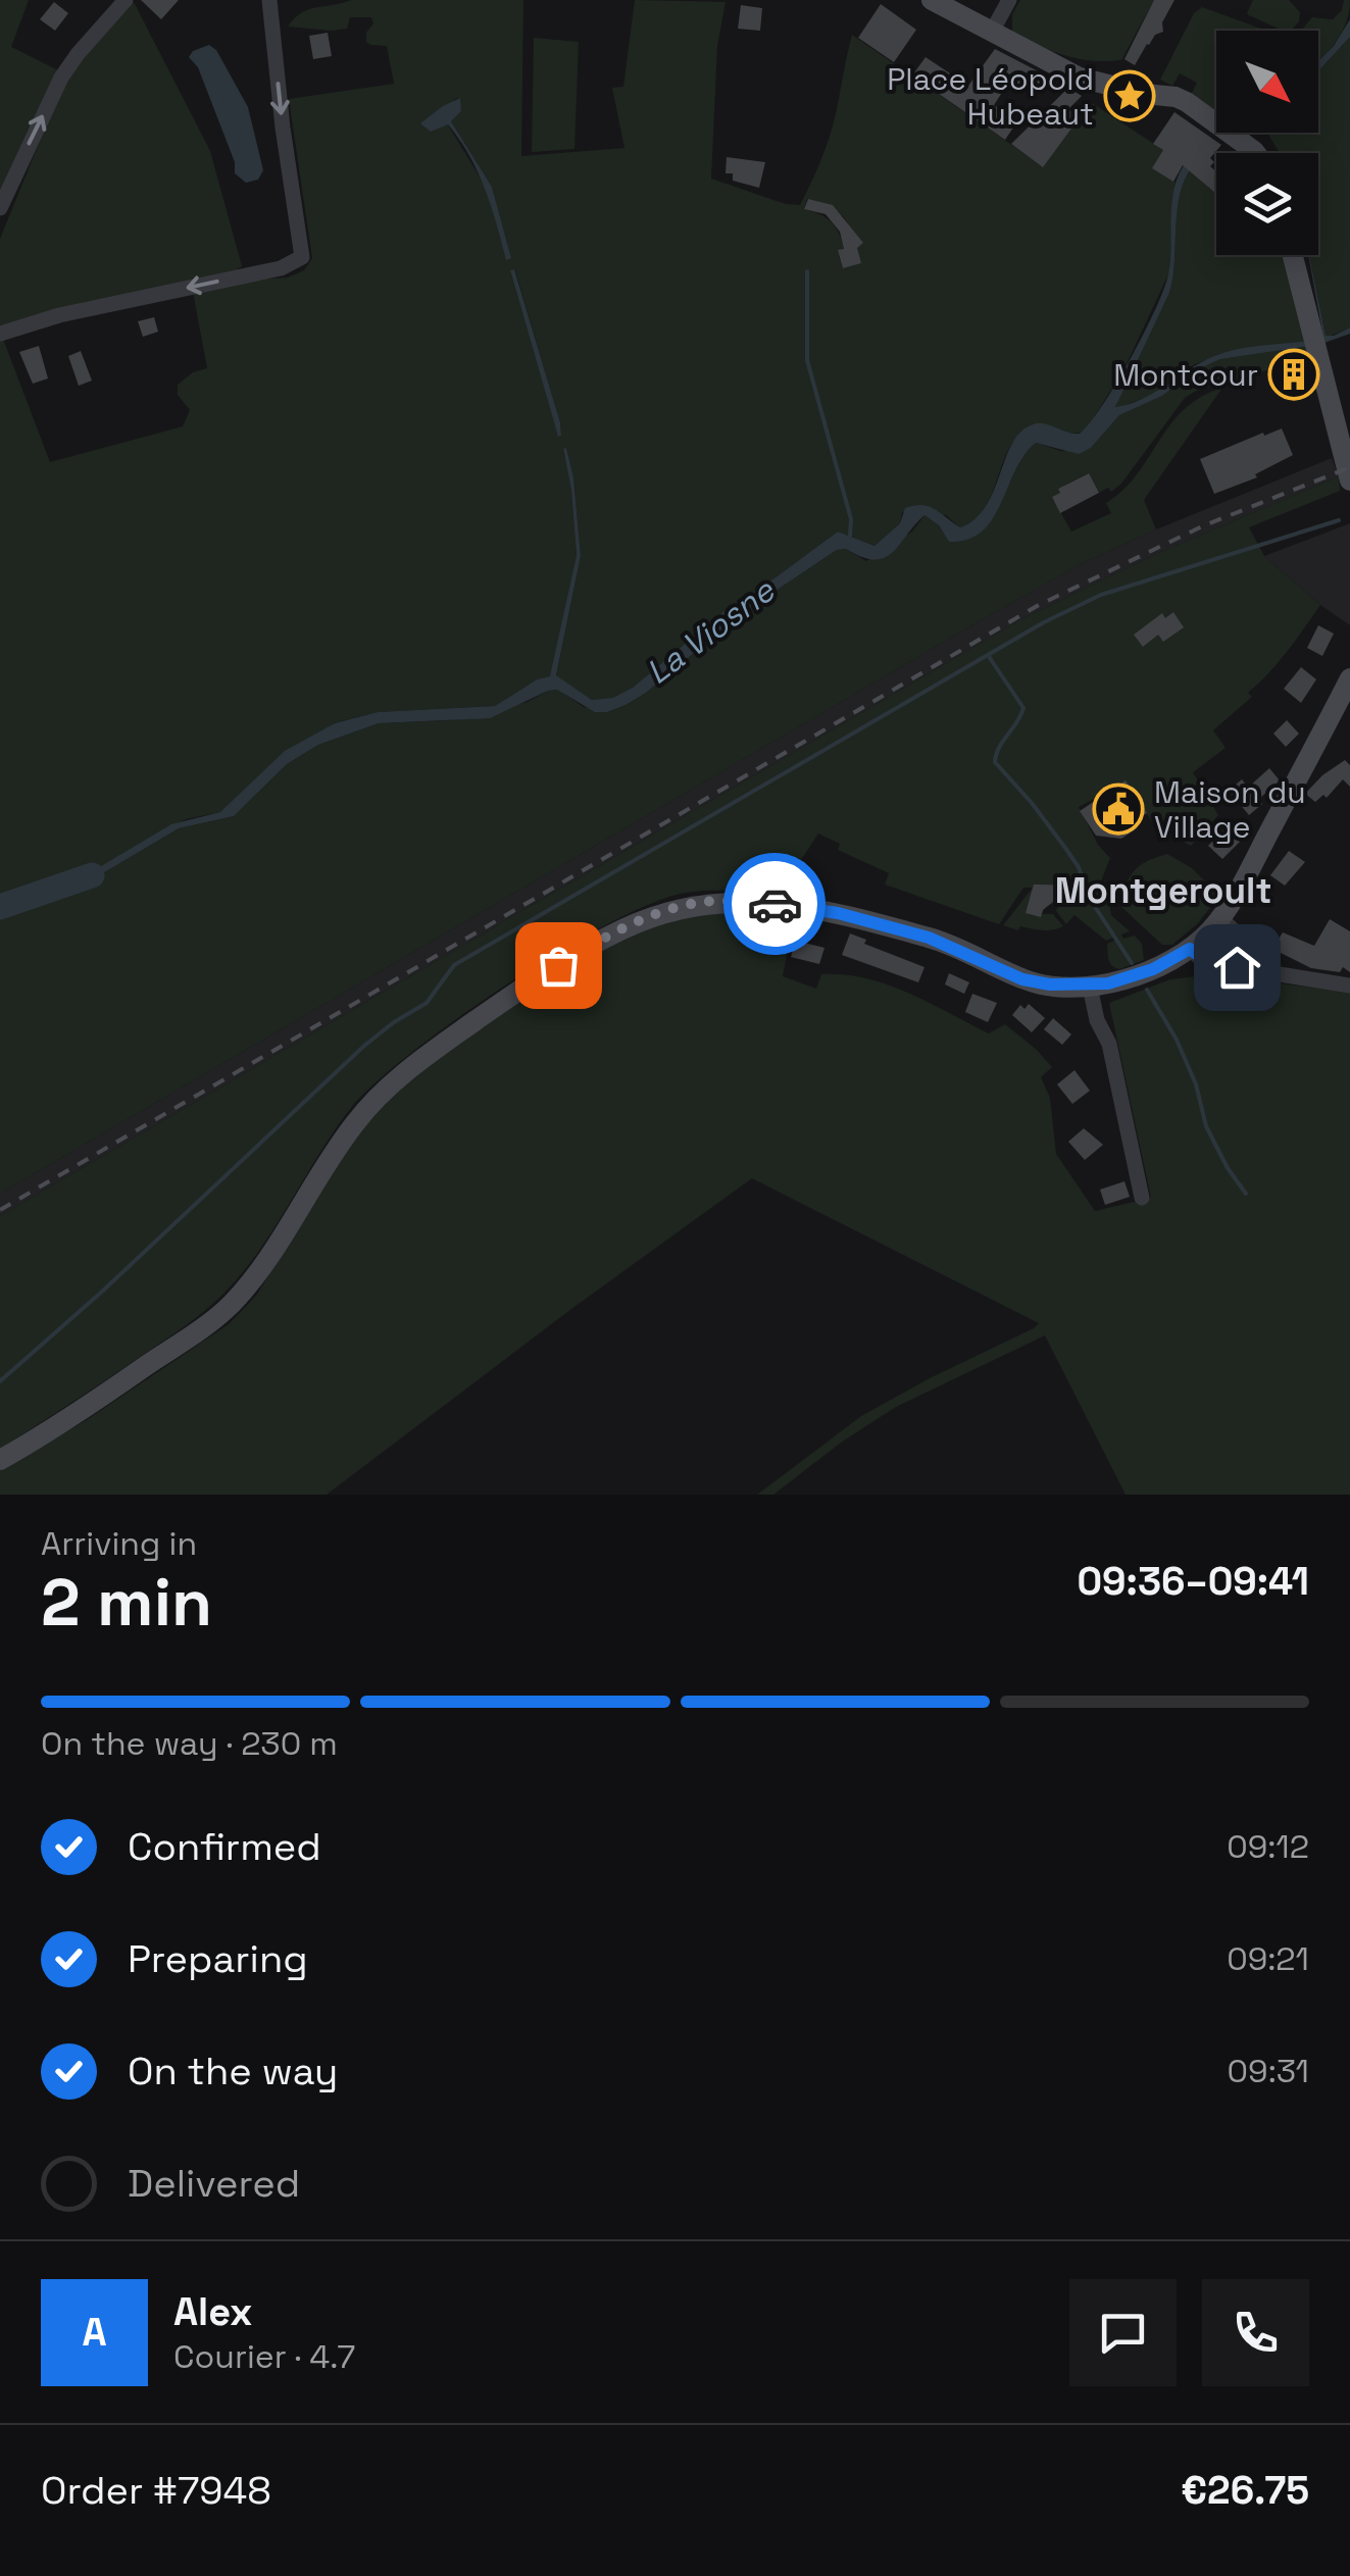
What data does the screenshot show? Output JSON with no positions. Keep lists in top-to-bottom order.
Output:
{
  "districts": ["Montgeroult"],
  "water": ["La Viosne"],
  "places": {
    "place": ["Place Léopold Hubeaut"],
    "building": ["Montcour"],
    "public building": ["Maison du Village"]
  },
  "north": "bottom right",
  "page": {
    "heading": ["2 min", "Arriving in", "09:36–09:41"],
    "panel": [
      "Alex",
      "Courier · 4.7",
      "Order #7948",
      "€26.75"
    ],
    "bar": "On the way · 230 m",
    "list": [
      ["Confirmed", "09:12"],
      ["Preparing", "09:21"],
      ["On the way", "09:31"],
      "Delivered"
    ],
    "round": "A"
  }
}
